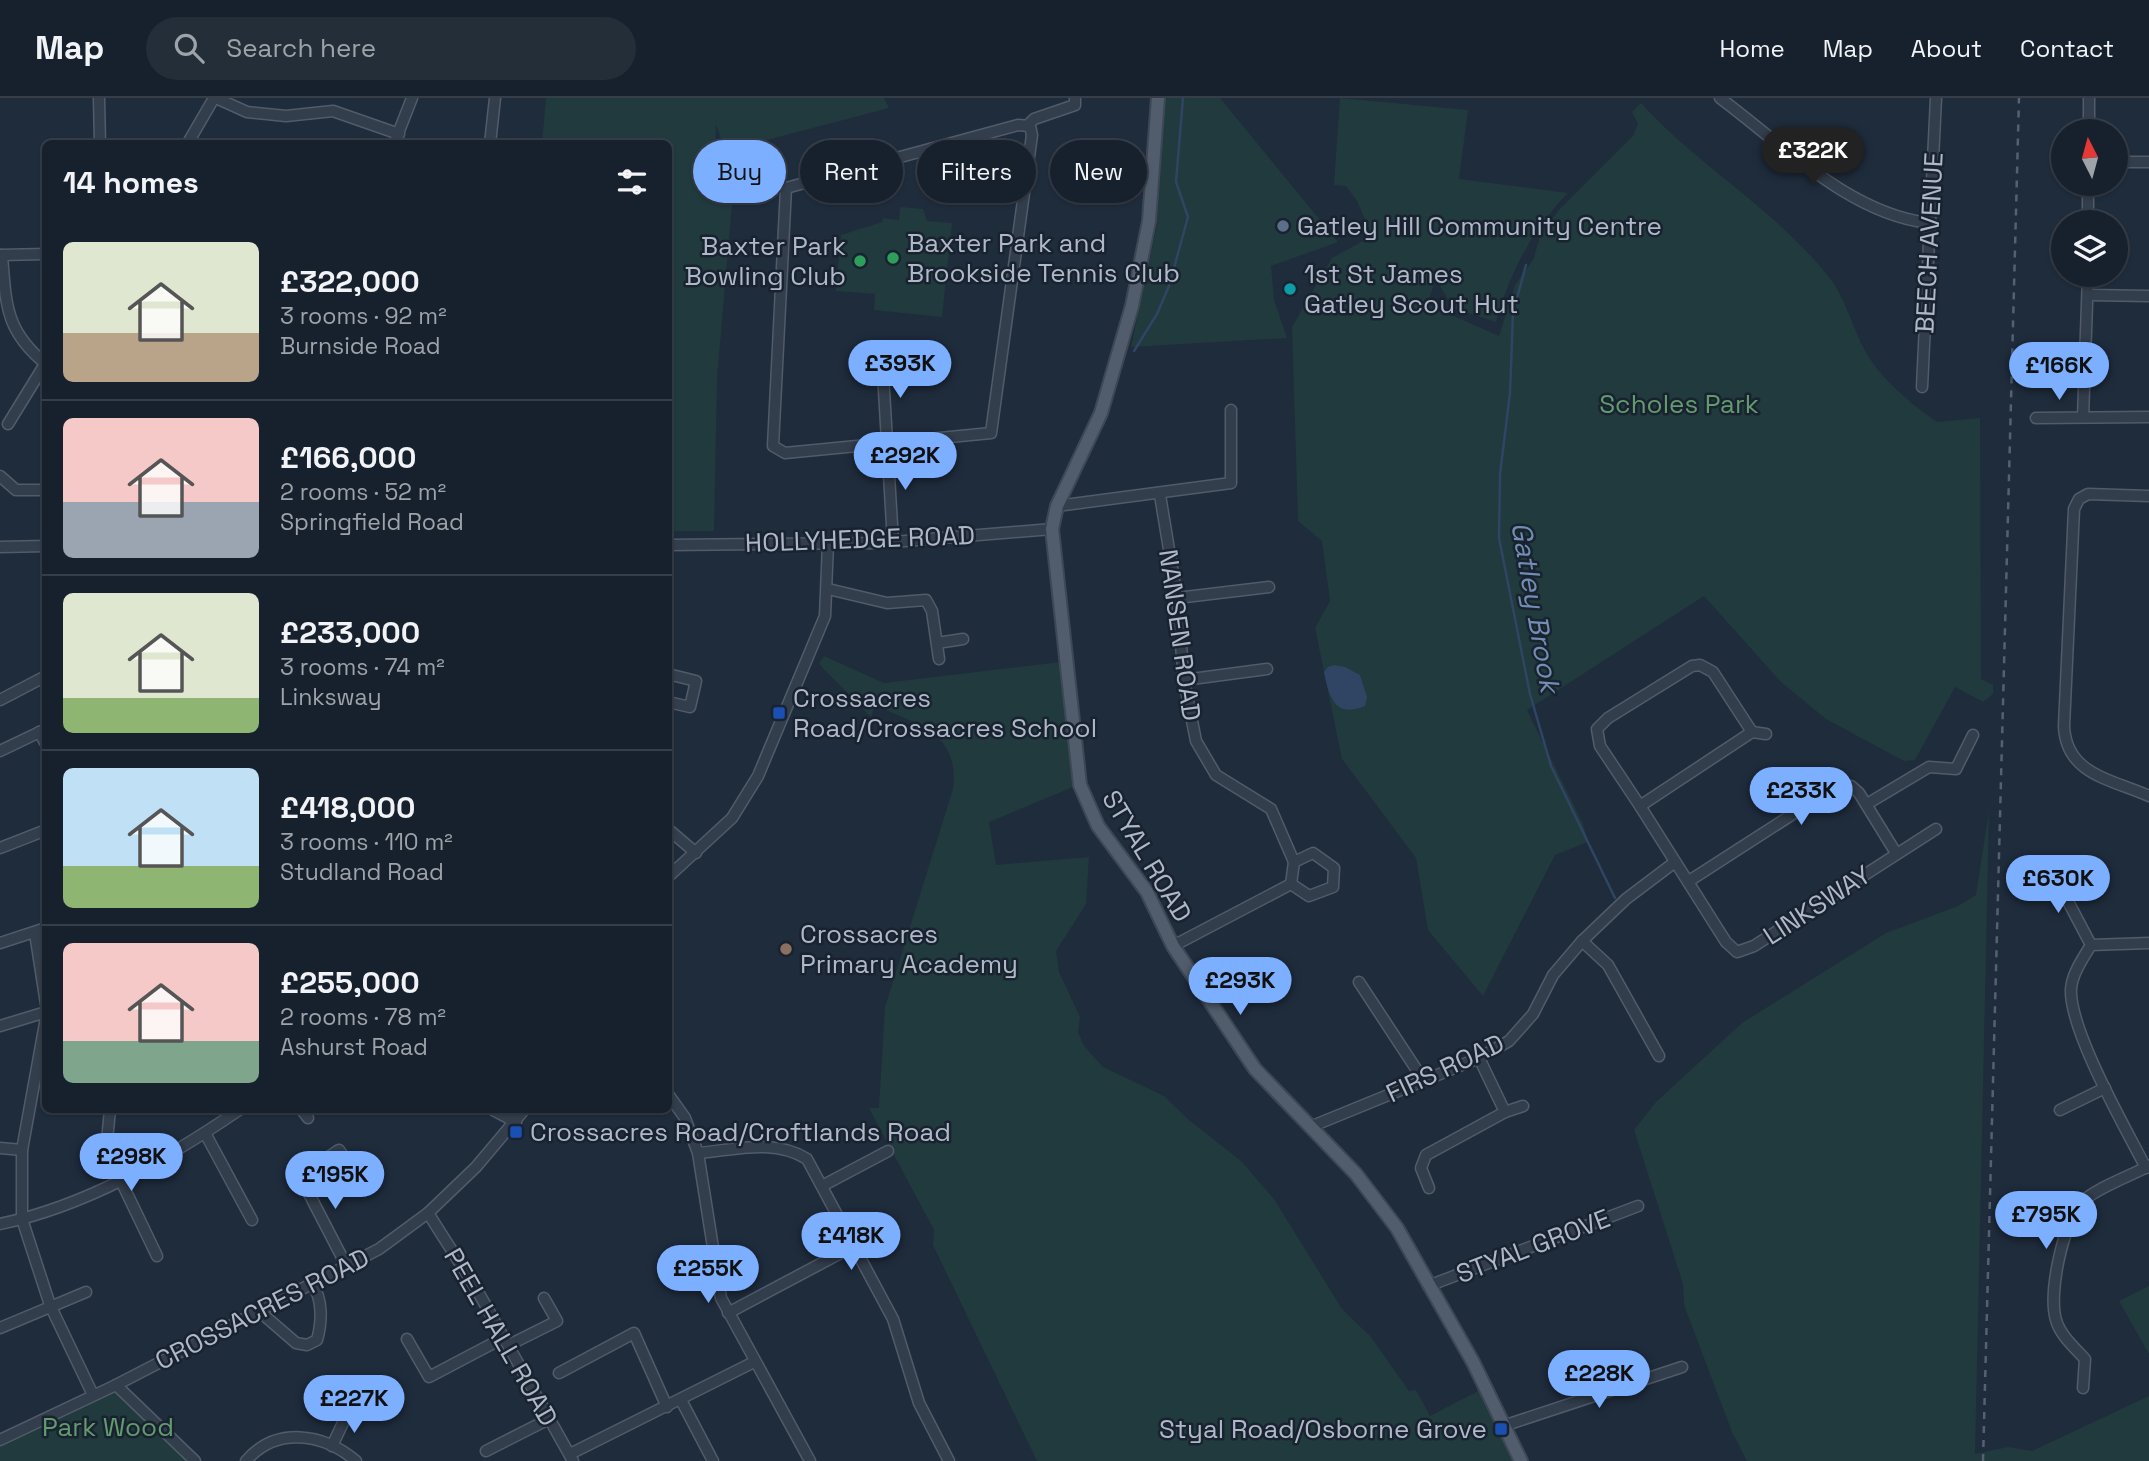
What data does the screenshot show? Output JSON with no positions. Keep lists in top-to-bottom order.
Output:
{
  "streets": {
    "main road": ["STYAL ROAD"],
    "street": [
      "BEECH AVENUE",
      "HOLLYHEDGE ROAD",
      "NANSEN ROAD",
      "LINKSWAY",
      "FIRS ROAD",
      "STYAL GROVE",
      "CROSSACRES ROAD",
      "PEEL HALL ROAD"
    ]
  },
  "crossings": [
    ["HOLLYHEDGE ROAD", "STYAL ROAD"],
    ["STYAL ROAD", "FIRS ROAD"],
    ["STYAL ROAD", "STYAL GROVE"],
    ["LINKSWAY", "FIRS ROAD"],
    ["CROSSACRES ROAD", "PEEL HALL ROAD"]
  ],
  "water": ["Gatley Brook"],
  "parks": ["Scholes Park", "Park Wood"],
  "places": {
    "other": [
      "Gatley Hill Community Centre",
      "Baxter Park and Brookside Tennis Club",
      "Baxter Park Bowling Club",
      "1st St James Gatley Scout Hut",
      "Crossacres Primary Academy"
    ],
    "transit": ["Crossacres Road/Crossacres School", "Crossacres Road/Croftlands Road", "Styal Road/Osborne Grove"]
  },
  "north": "top",
  "page": {
    "header": "Map",
    "search": "Search here",
    "nav": [
      "Home",
      "Map",
      "About",
      "Contact"
    ],
    "price": [
      "£322K",
      "£393K",
      "£166K",
      "£292K",
      "£233K",
      "£630K",
      "£293K",
      "£298K",
      "£195K",
      "£795K",
      "£418K",
      "£255K",
      "£228K",
      "£227K"
    ],
    "chip": [
      "Buy",
      "Rent",
      "Filters",
      "New"
    ],
    "heading": "14 homes",
    "list": [
      {
        "name": "£322,000",
        "note": "3 rooms · 92 m² · Burnside Road"
      },
      {
        "name": "£166,000",
        "note": "2 rooms · 52 m² · Springfield Road"
      },
      {
        "name": "£233,000",
        "note": "3 rooms · 74 m² · Linksway"
      },
      {
        "name": "£418,000",
        "note": "3 rooms · 110 m² · Studland Road"
      },
      {
        "name": "£255,000",
        "note": "2 rooms · 78 m² · Ashurst Road"
      }
    ]
  }
}
